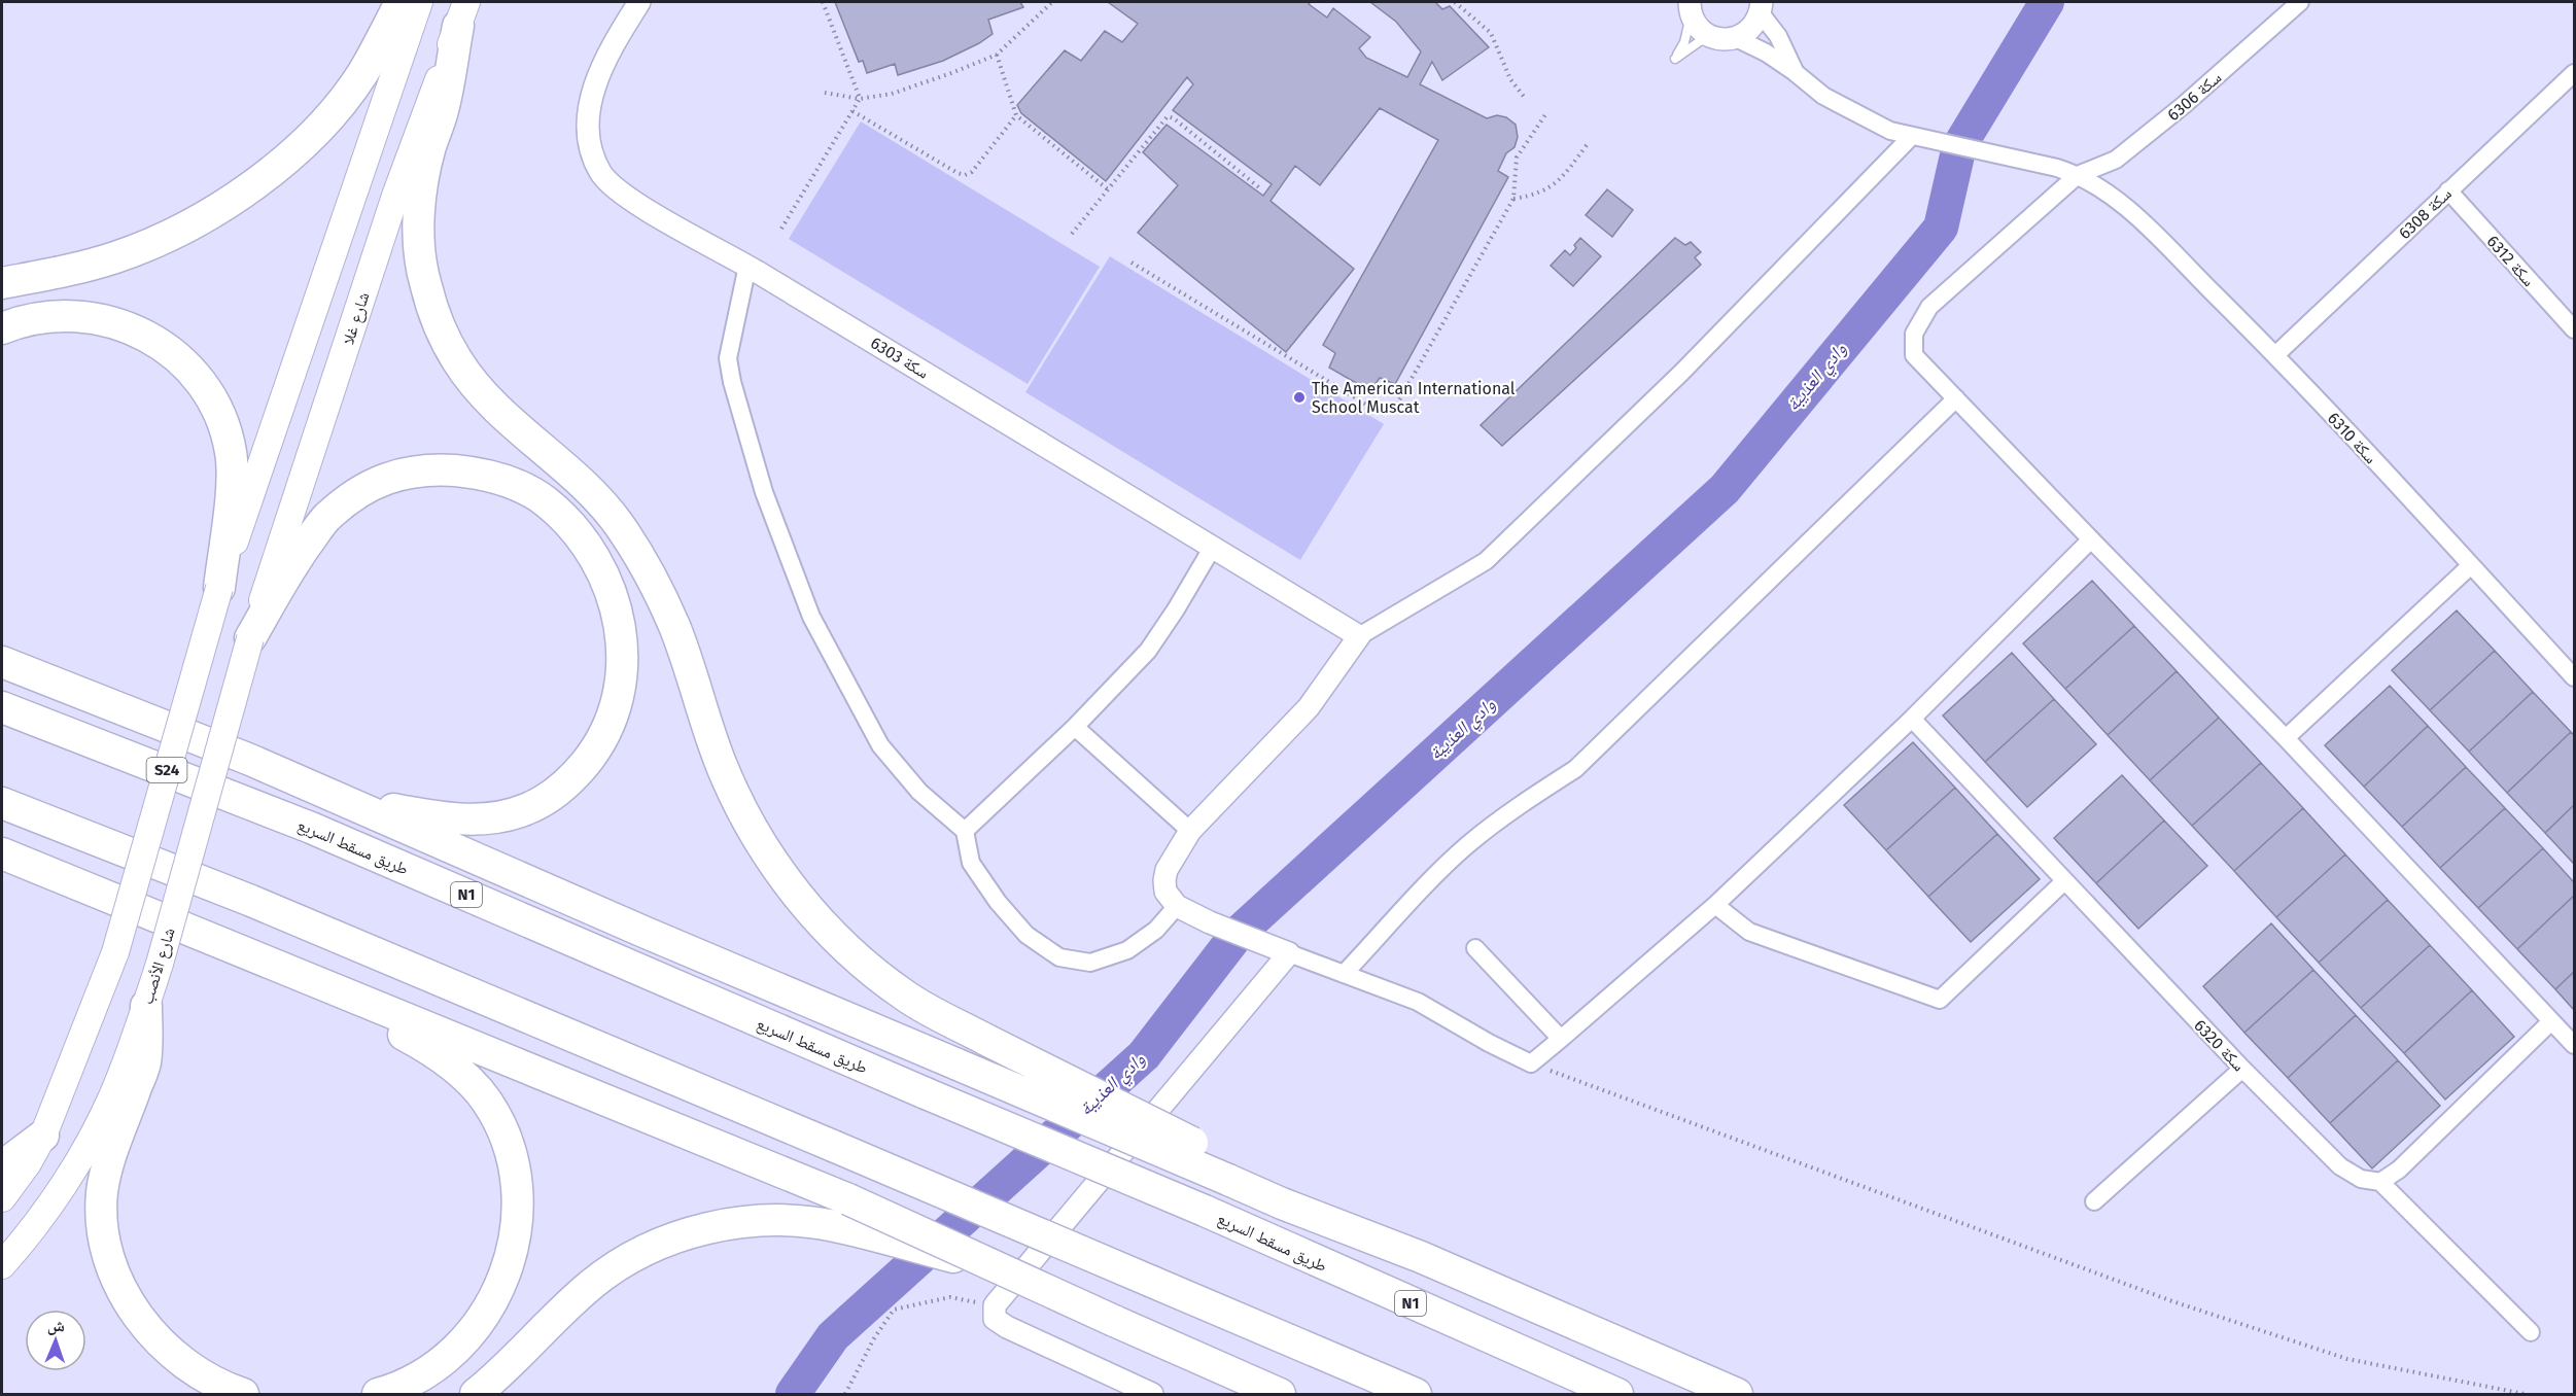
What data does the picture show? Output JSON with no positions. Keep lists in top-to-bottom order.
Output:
{
  "streets": {
    "highway": ["طريق مسقط السريع", "N1"],
    "main road": ["شارع غلا", "S24", "شارع الأنصب"],
    "street": [
      "سكة 6306",
      "سكة 6308",
      "سكة 6312",
      "سكة 6303",
      "سكة 6310",
      "سكة 6320"
    ]
  },
  "crossings": [
    ["سكة 6306", "سكة 6310"],
    ["سكة 6308", "سكة 6312"],
    ["سكة 6308", "سكة 6310"],
    ["شارع غلا", "شارع الأنصب"]
  ],
  "water": ["وادي العذيبة"],
  "places": ["The American International School Muscat"],
  "north": "top"
}
